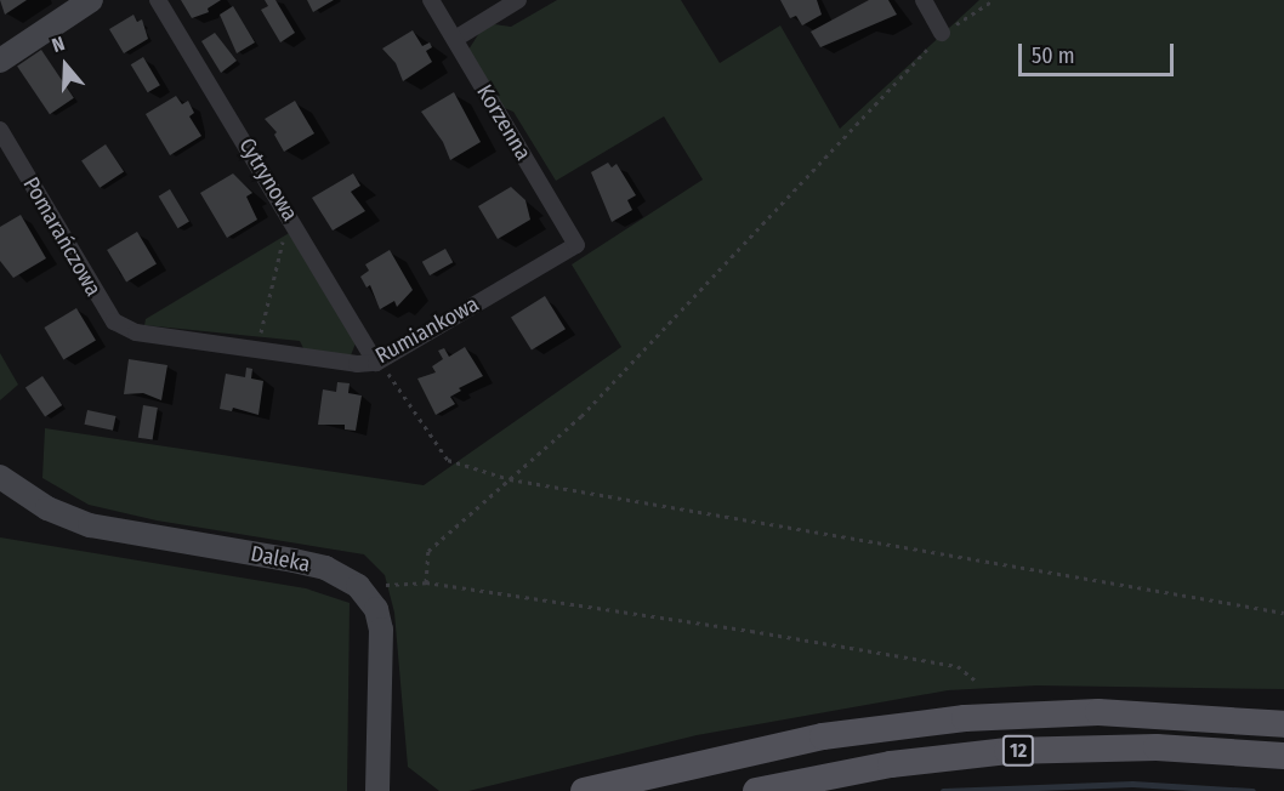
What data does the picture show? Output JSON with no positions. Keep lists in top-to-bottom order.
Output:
{
  "streets": {
    "main road": ["12"],
    "street": [
      "Korzenna",
      "Cytrynowa",
      "Pomarańczowa",
      "Rumiankowa",
      "Daleka"
    ]
  },
  "crossings": [
    ["Korzenna", "Rumiankowa"],
    ["Cytrynowa", "Rumiankowa"],
    ["Pomarańczowa", "Rumiankowa"]
  ],
  "scale_bar": "50 m",
  "north": "top"
}
